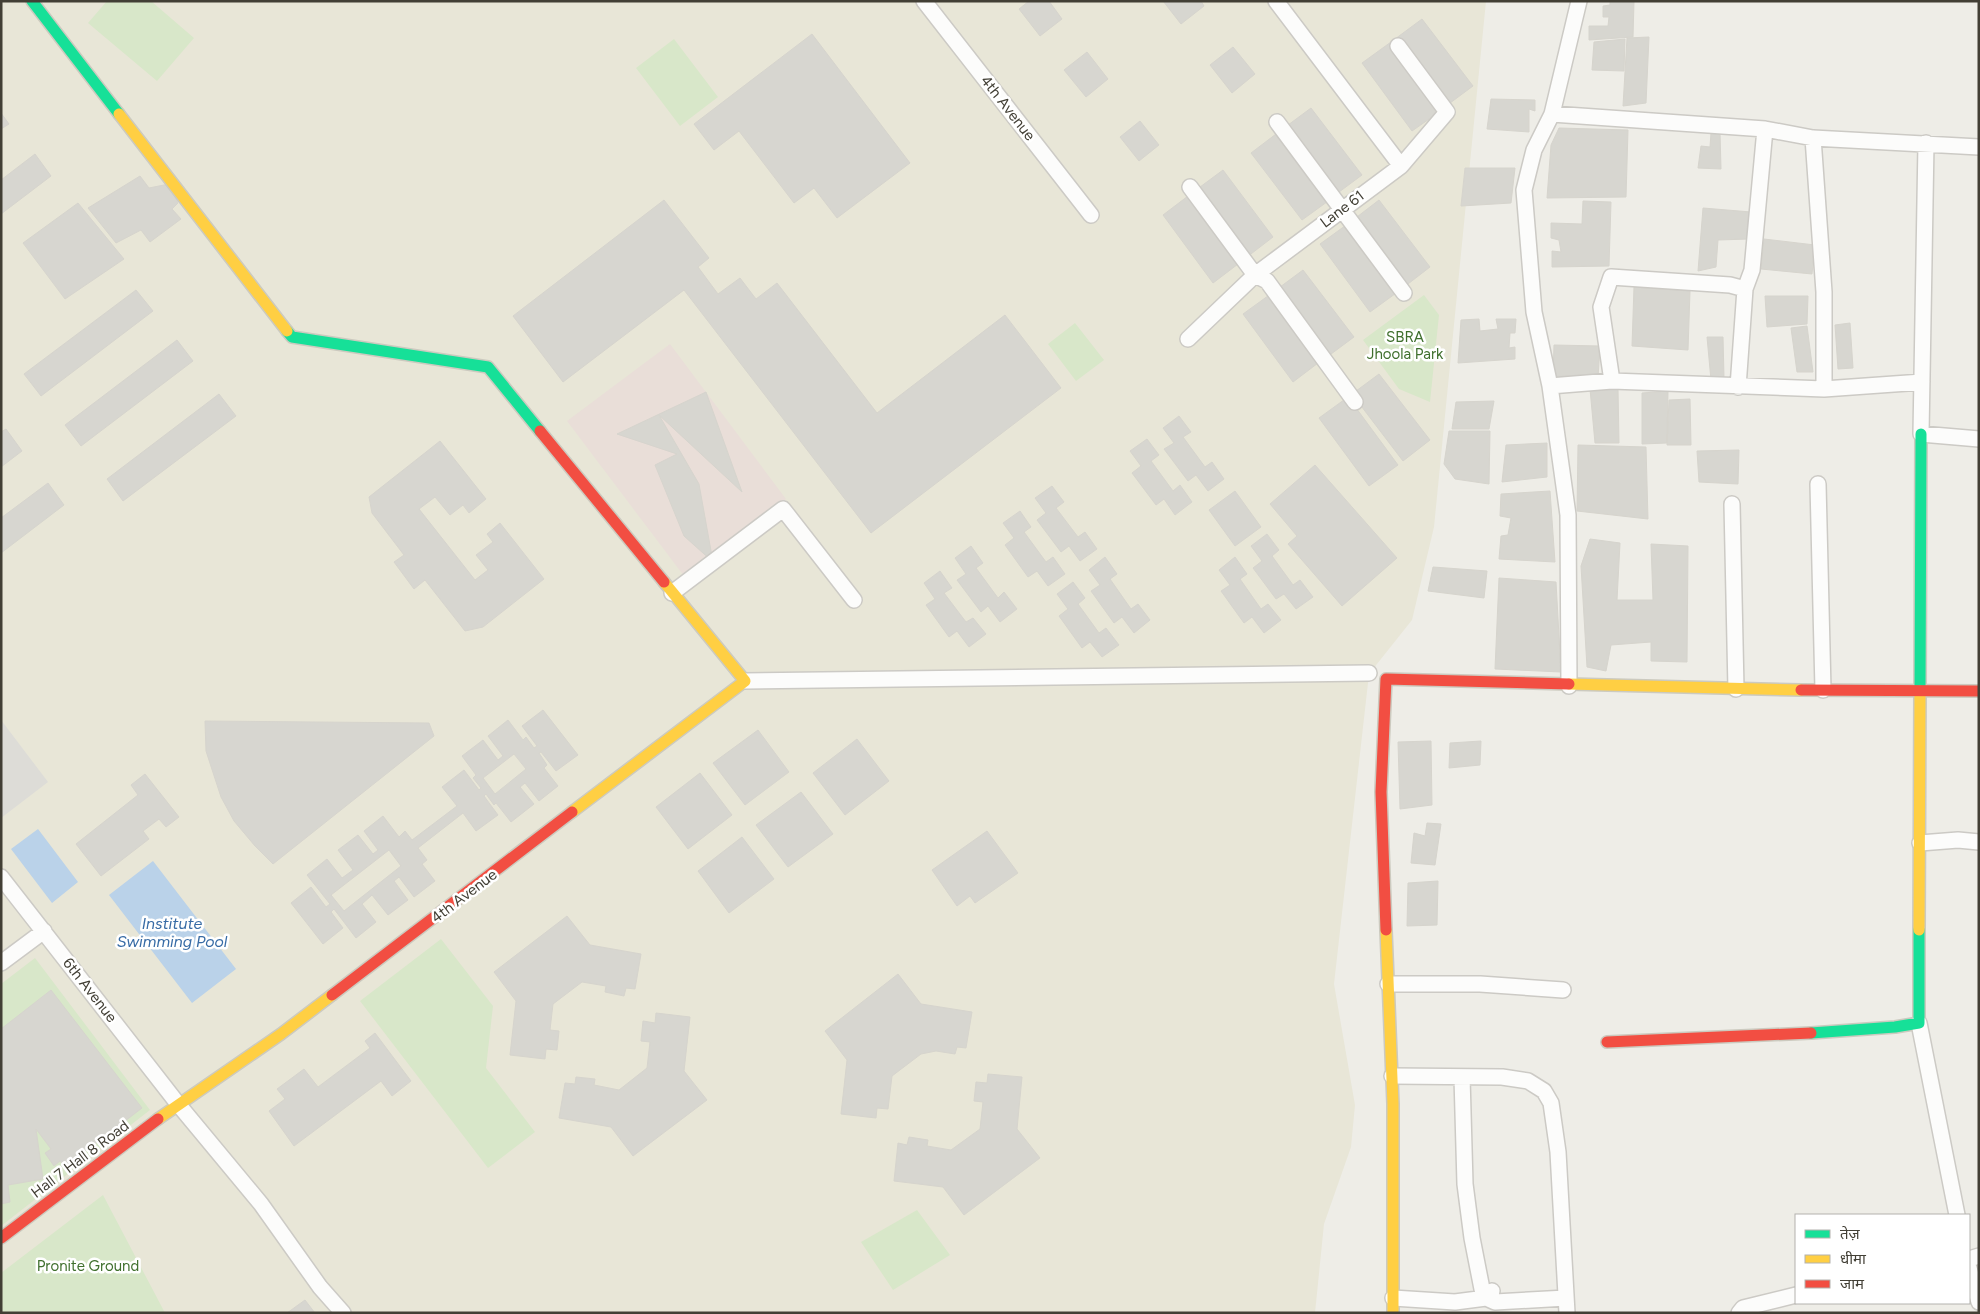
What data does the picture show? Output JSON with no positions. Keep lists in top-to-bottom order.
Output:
{
  "streets": {
    "street": [
      "4th Avenue",
      "Lane 61",
      "6th Avenue",
      "Hall 7 Hall 8 Road"
    ]
  },
  "crossings": [
    ["4th Avenue", "6th Avenue"],
    ["4th Avenue", "Hall 7 Hall 8 Road"],
    ["6th Avenue", "Hall 7 Hall 8 Road"]
  ],
  "water": ["Institute Swimming Pool"],
  "parks": ["SBRA Jhoola Park", "Pronite Ground"],
  "legend": ["तेज़", "धीमा", "जाम"]
}
